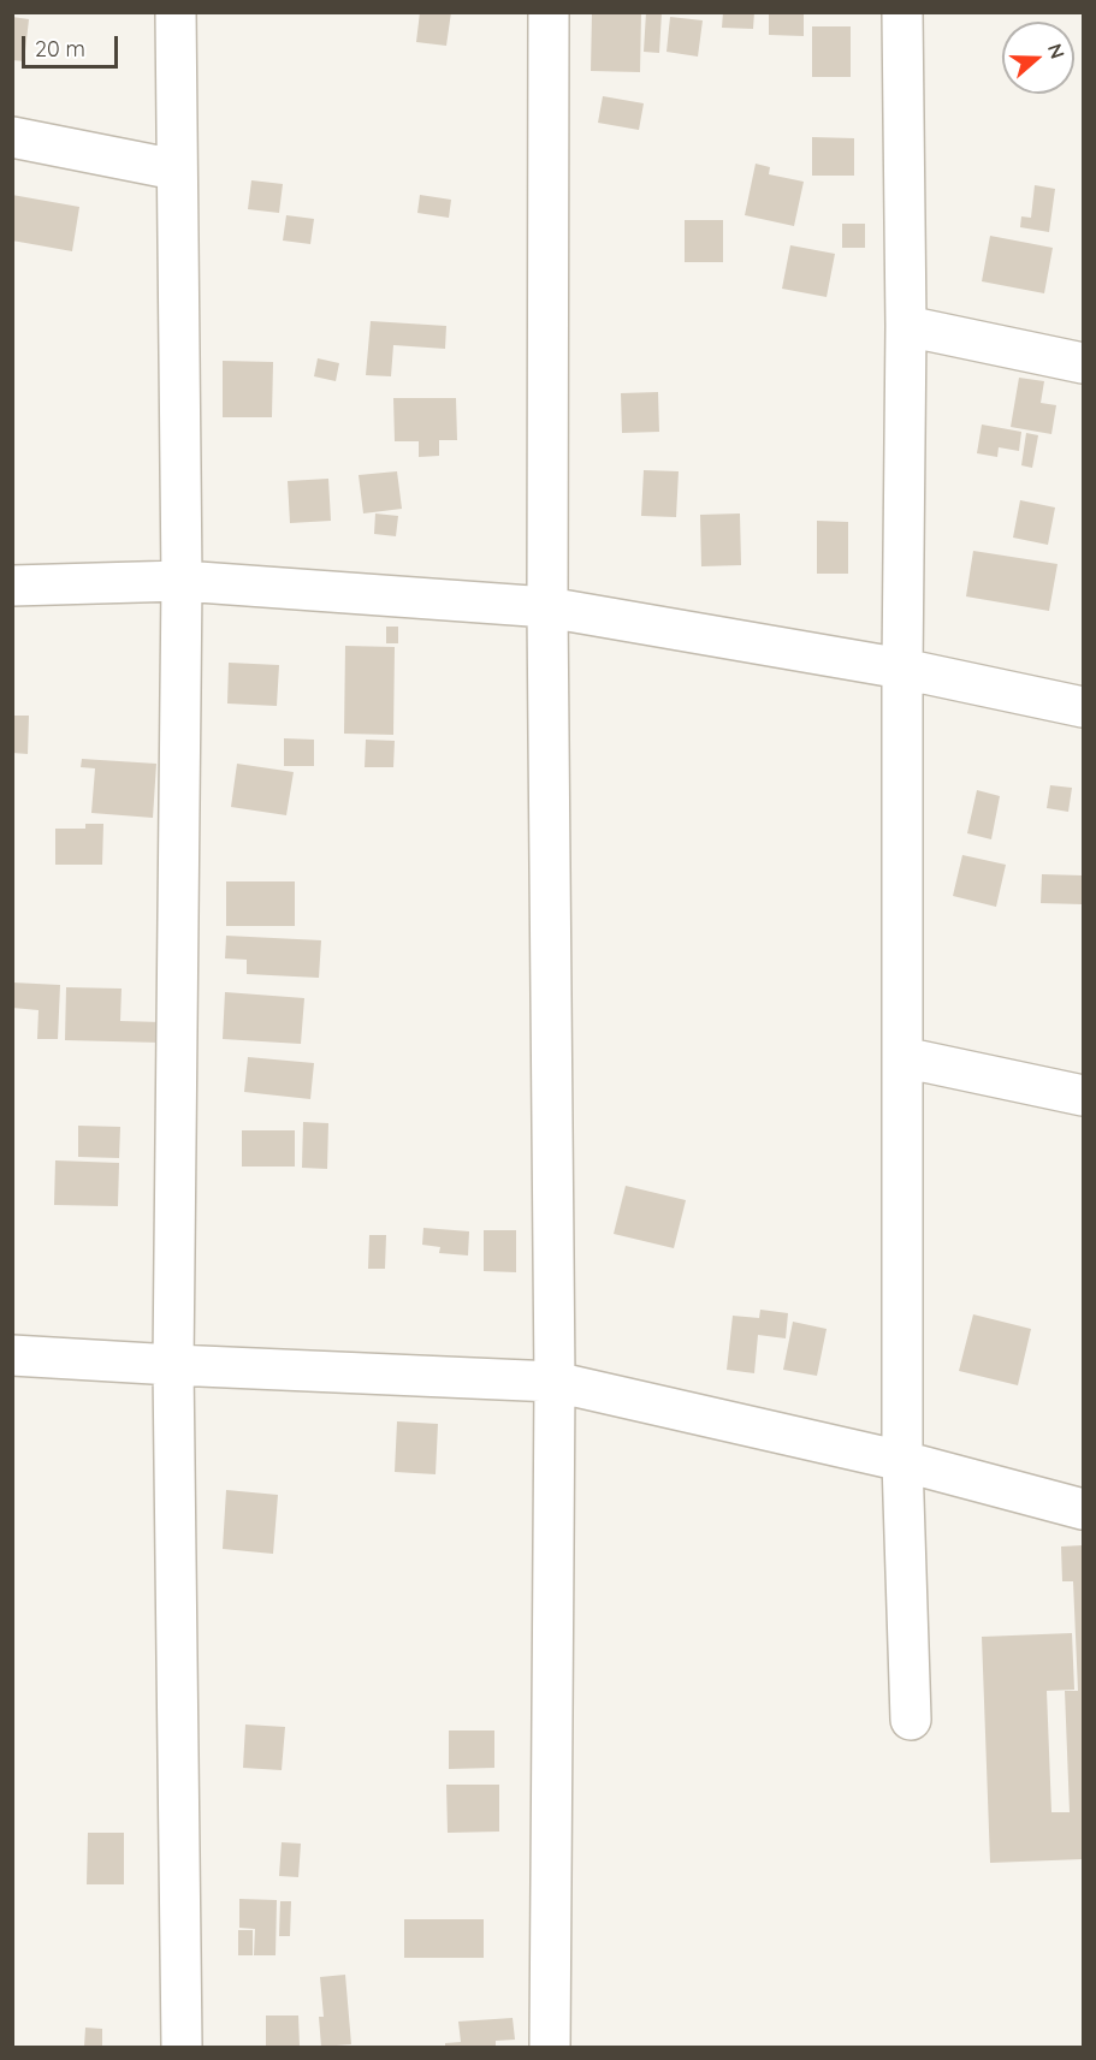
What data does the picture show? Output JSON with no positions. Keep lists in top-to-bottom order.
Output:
{
  "scale_bar": "20 m",
  "north": "right"
}
